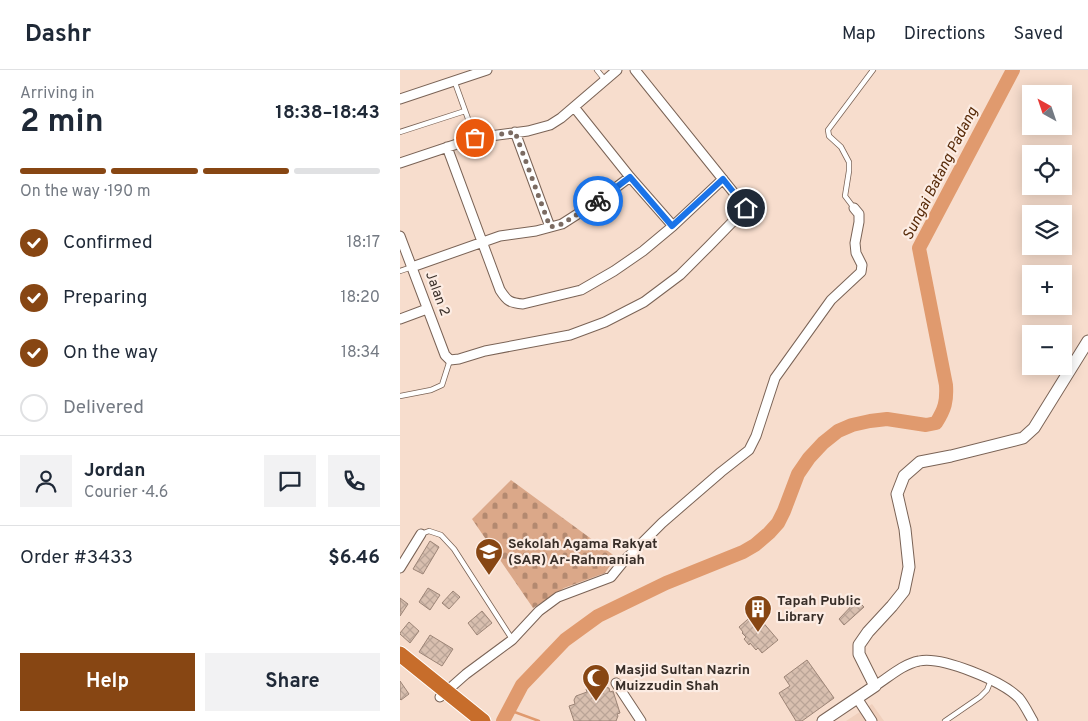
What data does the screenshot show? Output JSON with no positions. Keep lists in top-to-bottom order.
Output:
{
  "streets": {
    "street": ["Jalan 2"]
  },
  "water": ["Sungai Batang Padang"],
  "places": {
    "school or university": ["Sekolah Agama Rakyat (SAR) Ar-Rahmaniah"],
    "building": ["Tapah Public Library"],
    "mosque": ["Masjid Sultan Nazrin Muizzudin Shah"]
  },
  "north": "top left",
  "page": {
    "header": "Dashr",
    "nav": ["Map", "Directions", "Saved"],
    "heading": ["2 min", "Arriving in", "18:38–18:43"],
    "panel": [
      "Jordan",
      "Courier · 4.6",
      "Order #3433",
      "$6.46"
    ],
    "map_buttons": ["+", "−"],
    "bar": "On the way · 190 m",
    "list": [
      ["Confirmed", "18:17"],
      ["Preparing", "18:20"],
      ["On the way", "18:34"],
      "Delivered"
    ],
    "buttons": ["Help", "Share"]
  }
}
